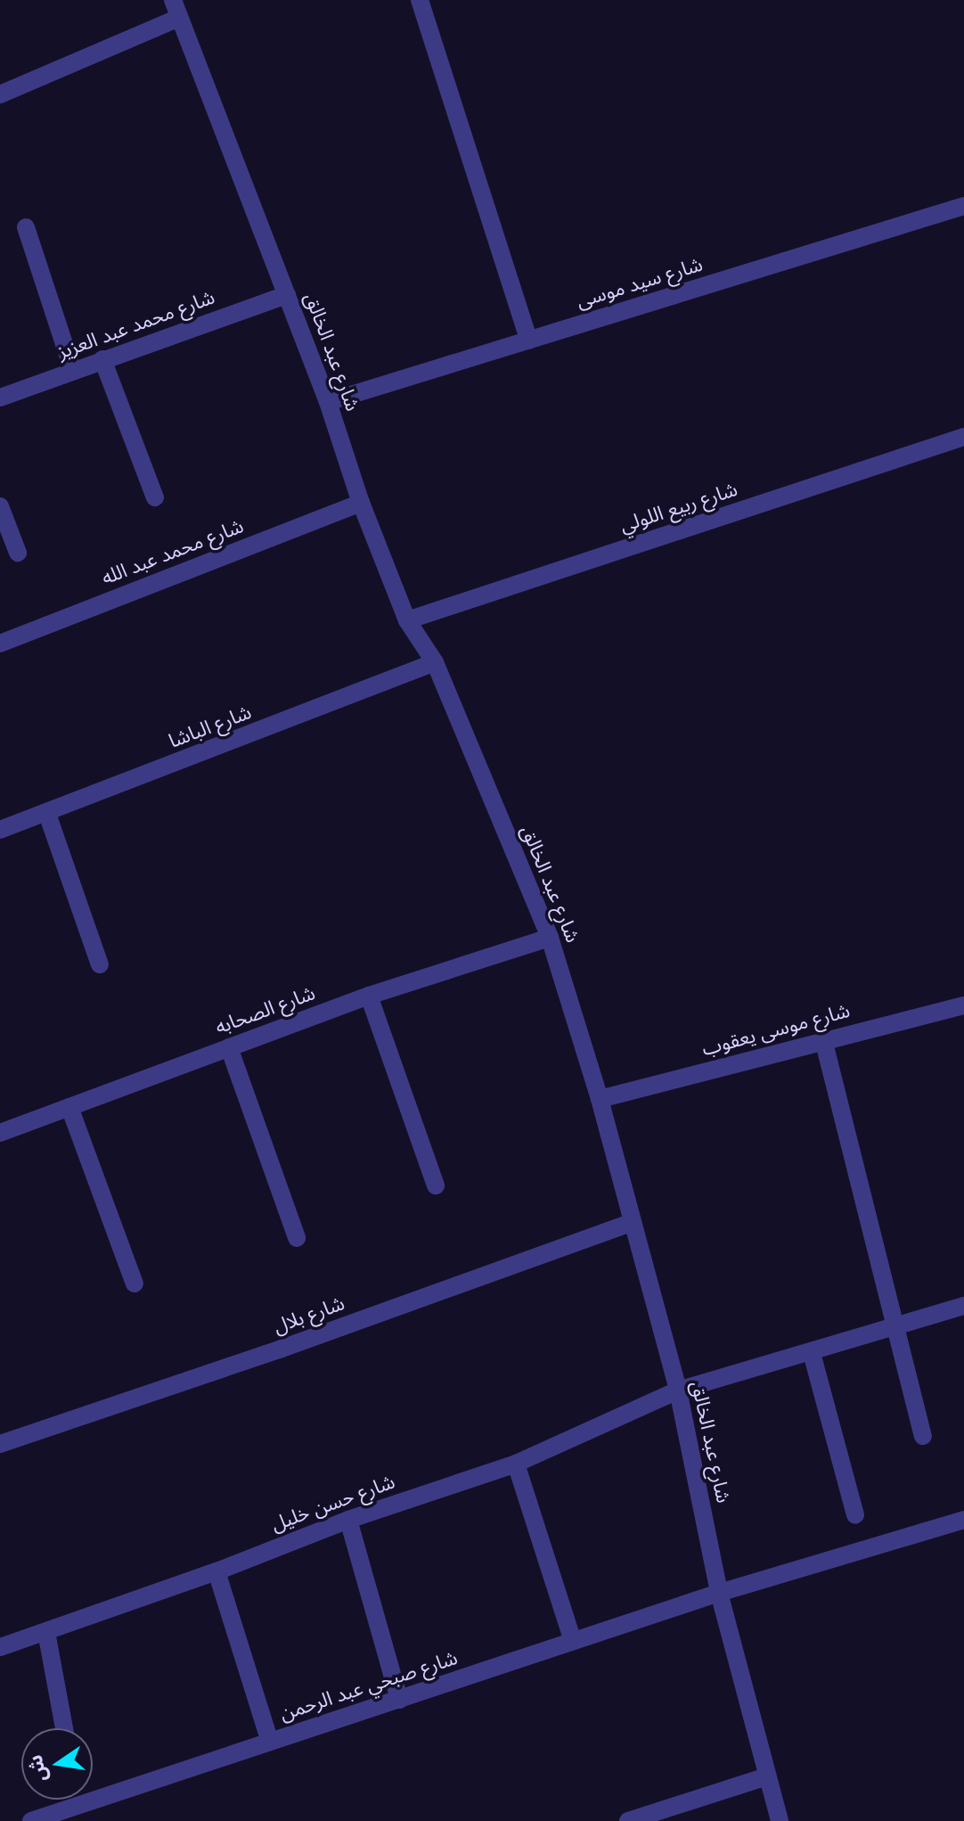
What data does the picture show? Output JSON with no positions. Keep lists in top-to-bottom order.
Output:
{
  "streets": {
    "street": [
      "شارع سيد موسى",
      "شارع محمد عبد العزيز",
      "شارع عبد الخالق",
      "شارع ربيع اللولي",
      "شارع محمد عبد الله",
      "شارع الباشا",
      "شارع الصحابه",
      "شارع موسى يعقوب",
      "شارع بلال",
      "شارع حسن خليل",
      "شارع صبحي عبد الرحمن"
    ]
  },
  "crossings": [
    ["شارع سيد موسى", "شارع عبد الخالق"],
    ["شارع محمد عبد العزيز", "شارع عبد الخالق"],
    ["شارع عبد الخالق", "شارع ربيع اللولي"],
    ["شارع عبد الخالق", "شارع محمد عبد الله"],
    ["شارع عبد الخالق", "شارع الباشا"],
    ["شارع عبد الخالق", "شارع الصحابه"],
    ["شارع عبد الخالق", "شارع موسى يعقوب"],
    ["شارع عبد الخالق", "شارع بلال"],
    ["شارع عبد الخالق", "شارع حسن خليل"],
    ["شارع عبد الخالق", "شارع صبحي عبد الرحمن"]
  ],
  "north": "left"
}
